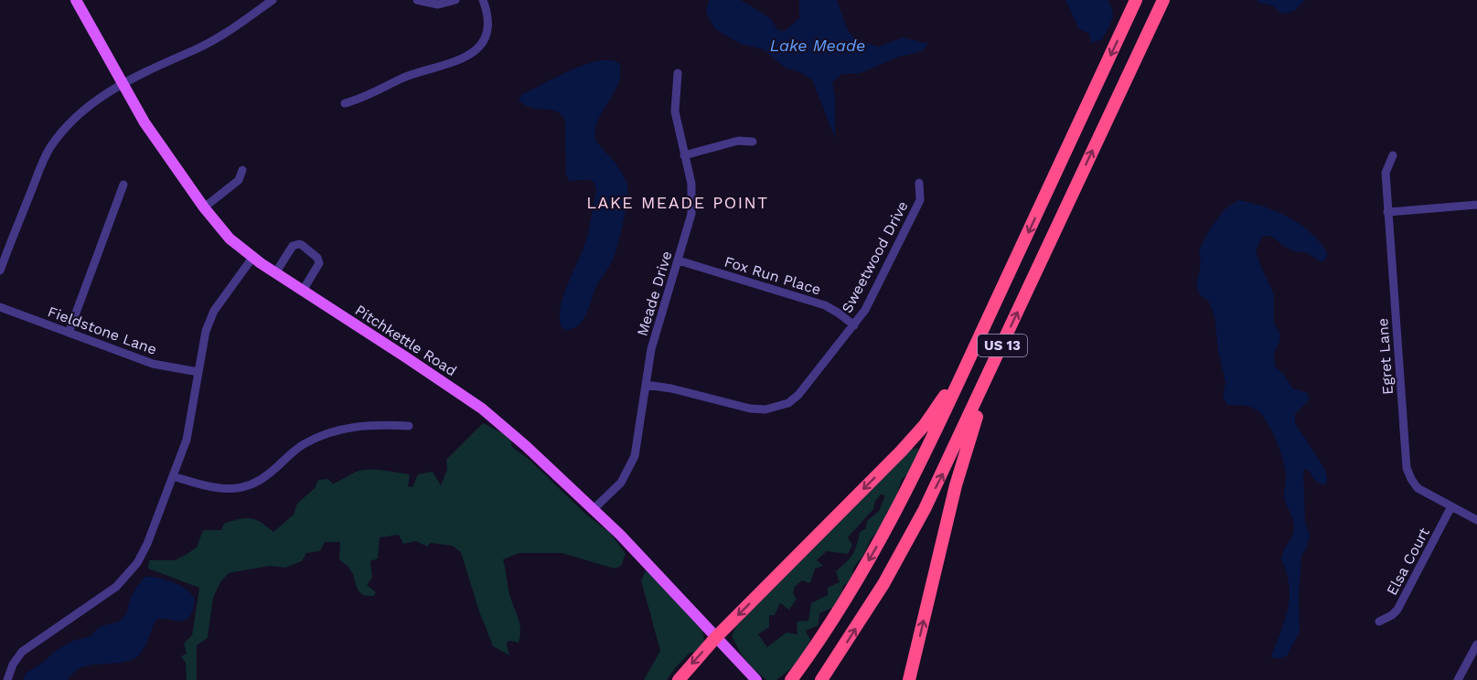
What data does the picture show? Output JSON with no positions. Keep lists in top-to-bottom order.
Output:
{
  "streets": {
    "highway": ["US 13"],
    "main road": ["Pitchkettle Road"],
    "street": [
      "Sweetwood Drive",
      "Fox Run Place",
      "Meade Drive",
      "Fieldstone Lane",
      "Egret Lane",
      "Elsa Court"
    ]
  },
  "crossings": [
    ["Sweetwood Drive", "Fox Run Place"],
    ["Sweetwood Drive", "Meade Drive"],
    ["Fox Run Place", "Meade Drive"],
    ["Meade Drive", "Pitchkettle Road"],
    ["Egret Lane", "Elsa Court"]
  ],
  "districts": ["LAKE MEADE POINT"],
  "water": ["Lake Meade"]
}
